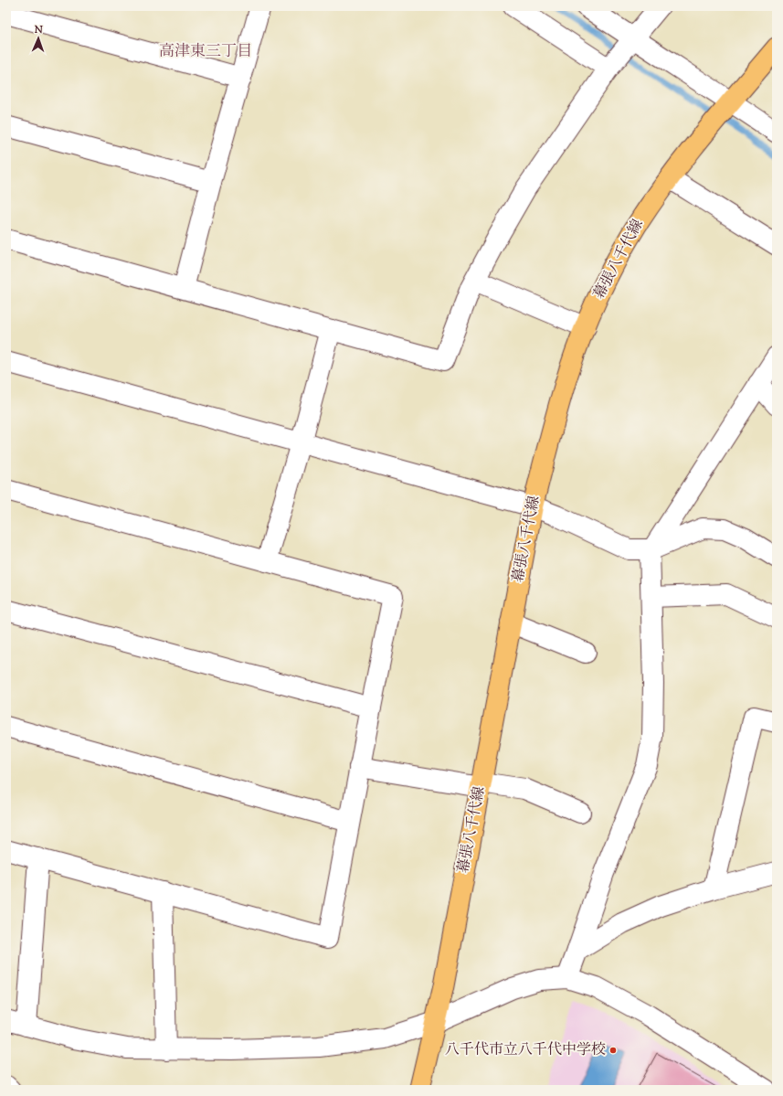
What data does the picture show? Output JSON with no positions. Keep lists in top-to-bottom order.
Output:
{
  "streets": {
    "main road": ["幕張八千代線"]
  },
  "districts": ["高津東三丁目"],
  "places": ["八千代市立八千代中学校"],
  "north": "top"
}
